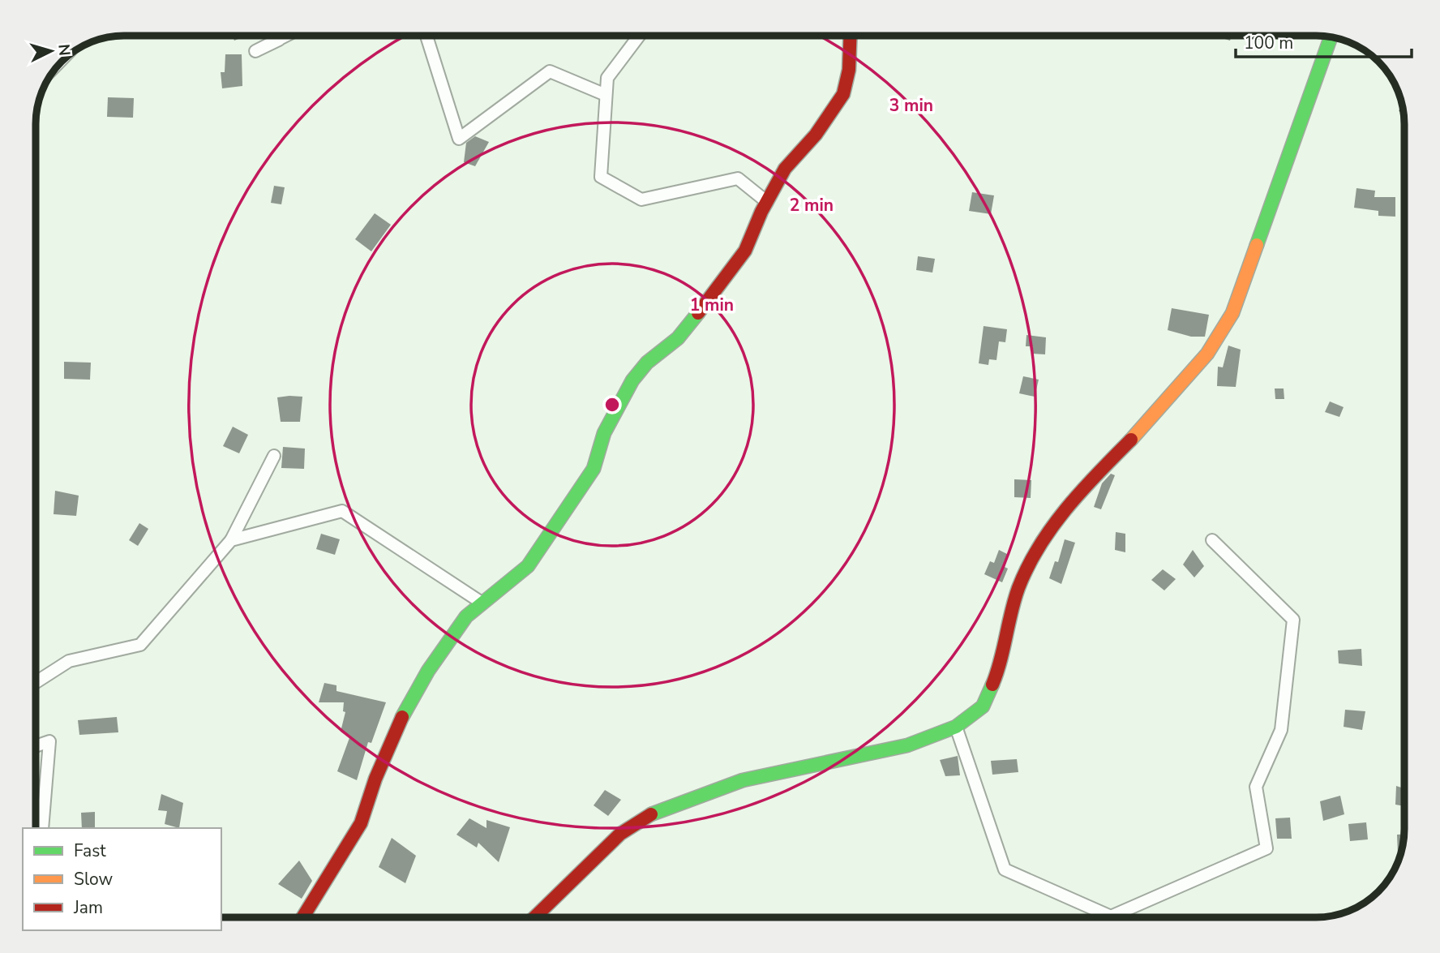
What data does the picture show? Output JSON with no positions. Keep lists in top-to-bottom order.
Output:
{
  "legend": ["Fast", "Slow", "Jam"],
  "scale_bar": "100 m",
  "north": "right",
  "rings": ["3 min", "2 min", "1 min"]
}
